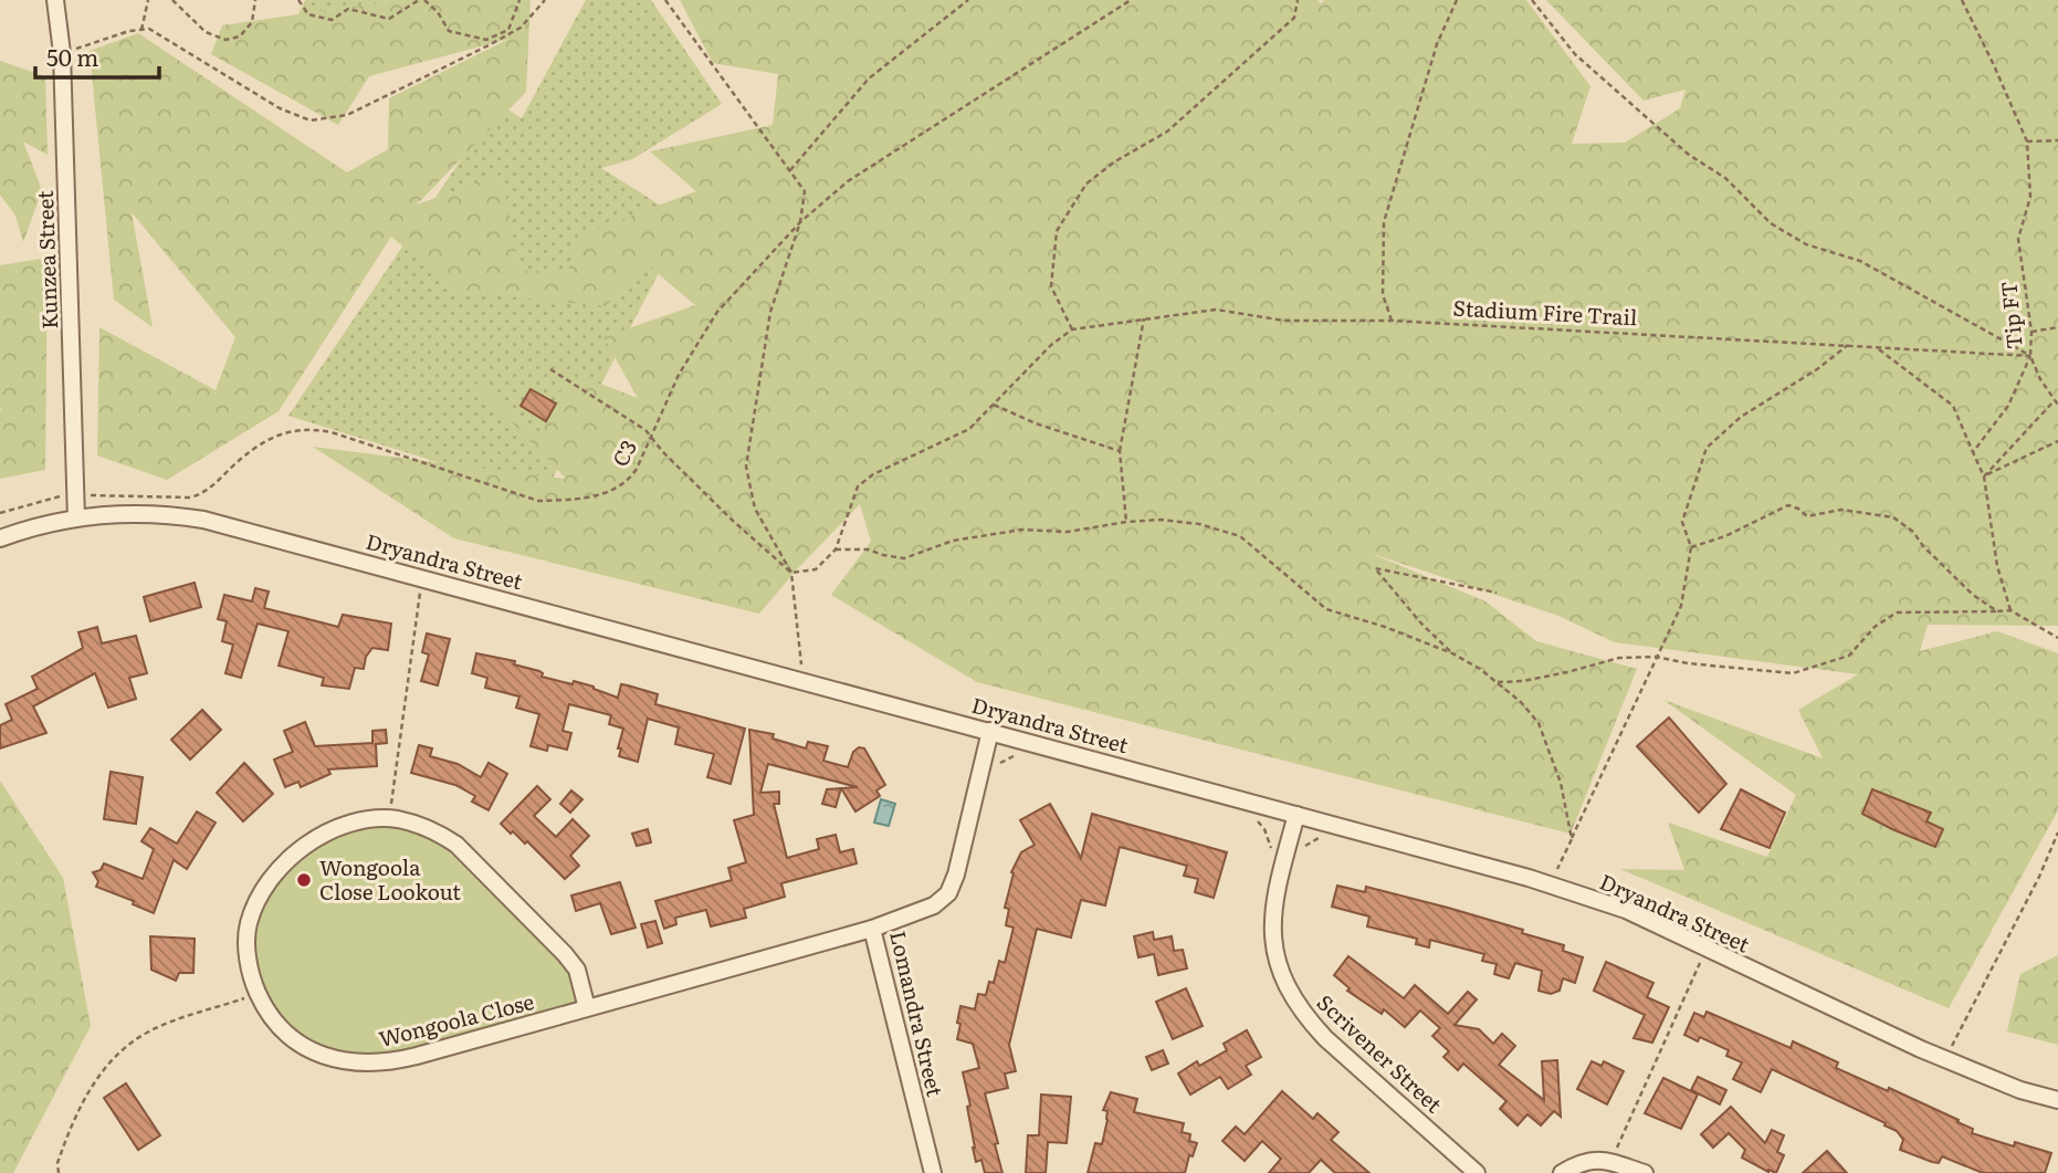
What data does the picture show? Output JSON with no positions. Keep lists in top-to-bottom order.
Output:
{
  "streets": {
    "street": [
      "Kunzea Street",
      "Dryandra Street",
      "Lomandra Street",
      "Wongoola Close",
      "Scrivener Street"
    ],
    "path": ["Stadium Fire Trail", "Tip FT", "C3"]
  },
  "crossings": [
    ["Kunzea Street", "C3"],
    ["Kunzea Street", "Dryandra Street"],
    ["Stadium Fire Trail", "Tip FT"],
    ["Dryandra Street", "Lomandra Street"],
    ["Dryandra Street", "Scrivener Street"],
    ["Lomandra Street", "Wongoola Close"]
  ],
  "places": ["Wongoola Close Lookout"],
  "scale_bar": "50 m"
}
